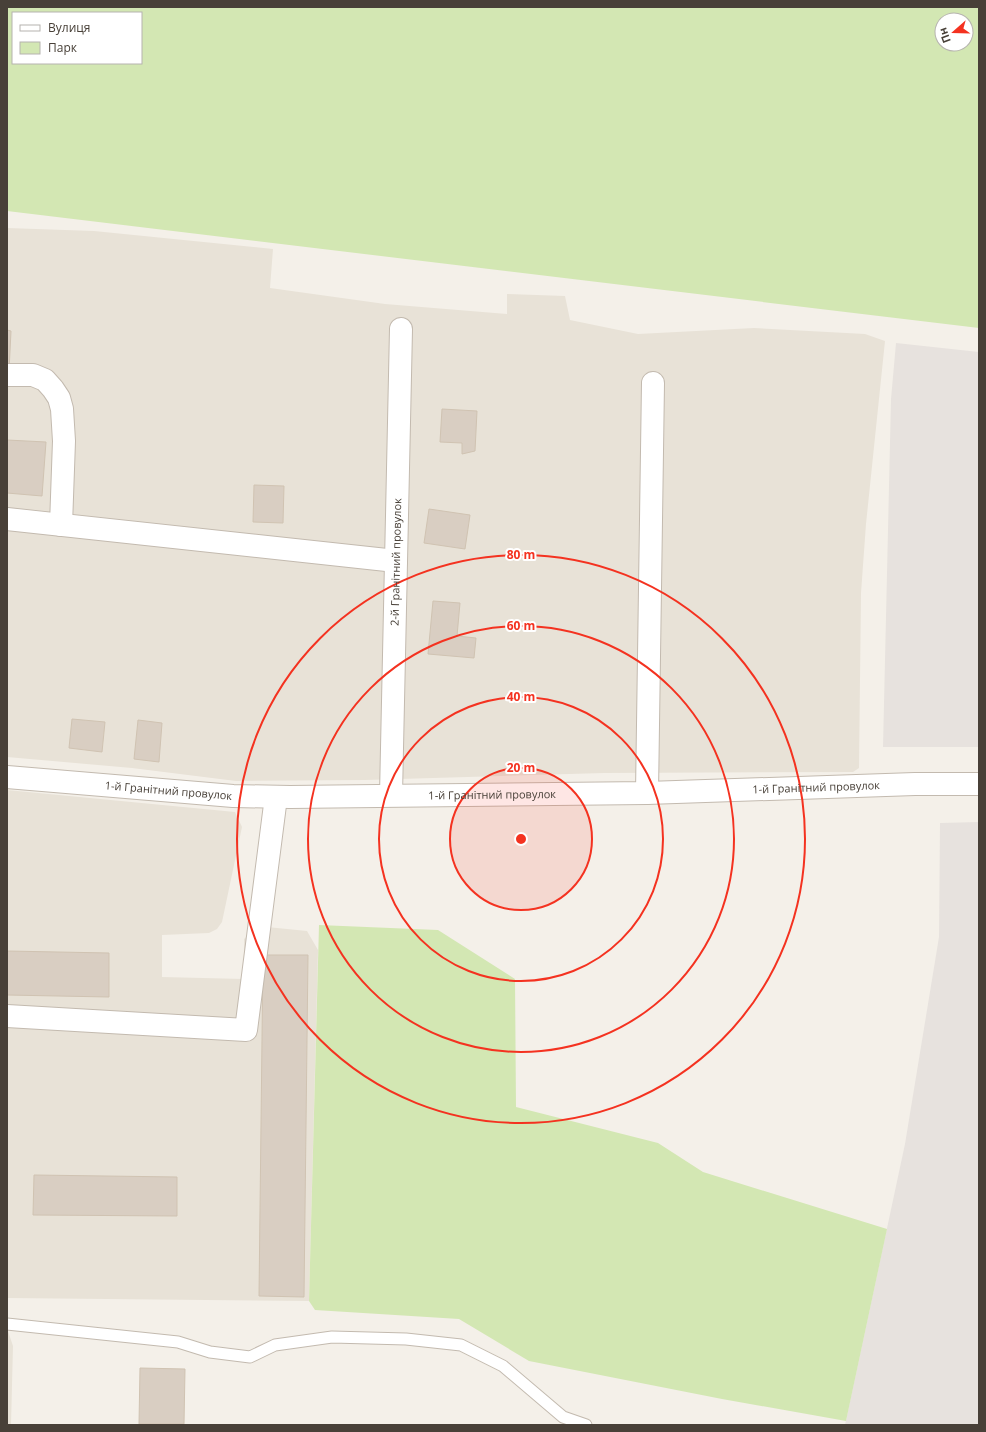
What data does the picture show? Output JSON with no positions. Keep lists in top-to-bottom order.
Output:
{
  "streets": {
    "street": ["2-й Гранітний провулок", "1-й Гранітний провулок"]
  },
  "crossings": [
    ["2-й Гранітний провулок", "1-й Гранітний провулок"]
  ],
  "legend": ["Вулиця", "Парк"],
  "north": "left",
  "rings": [
    "80 m",
    "60 m",
    "40 m",
    "20 m"
  ]
}
